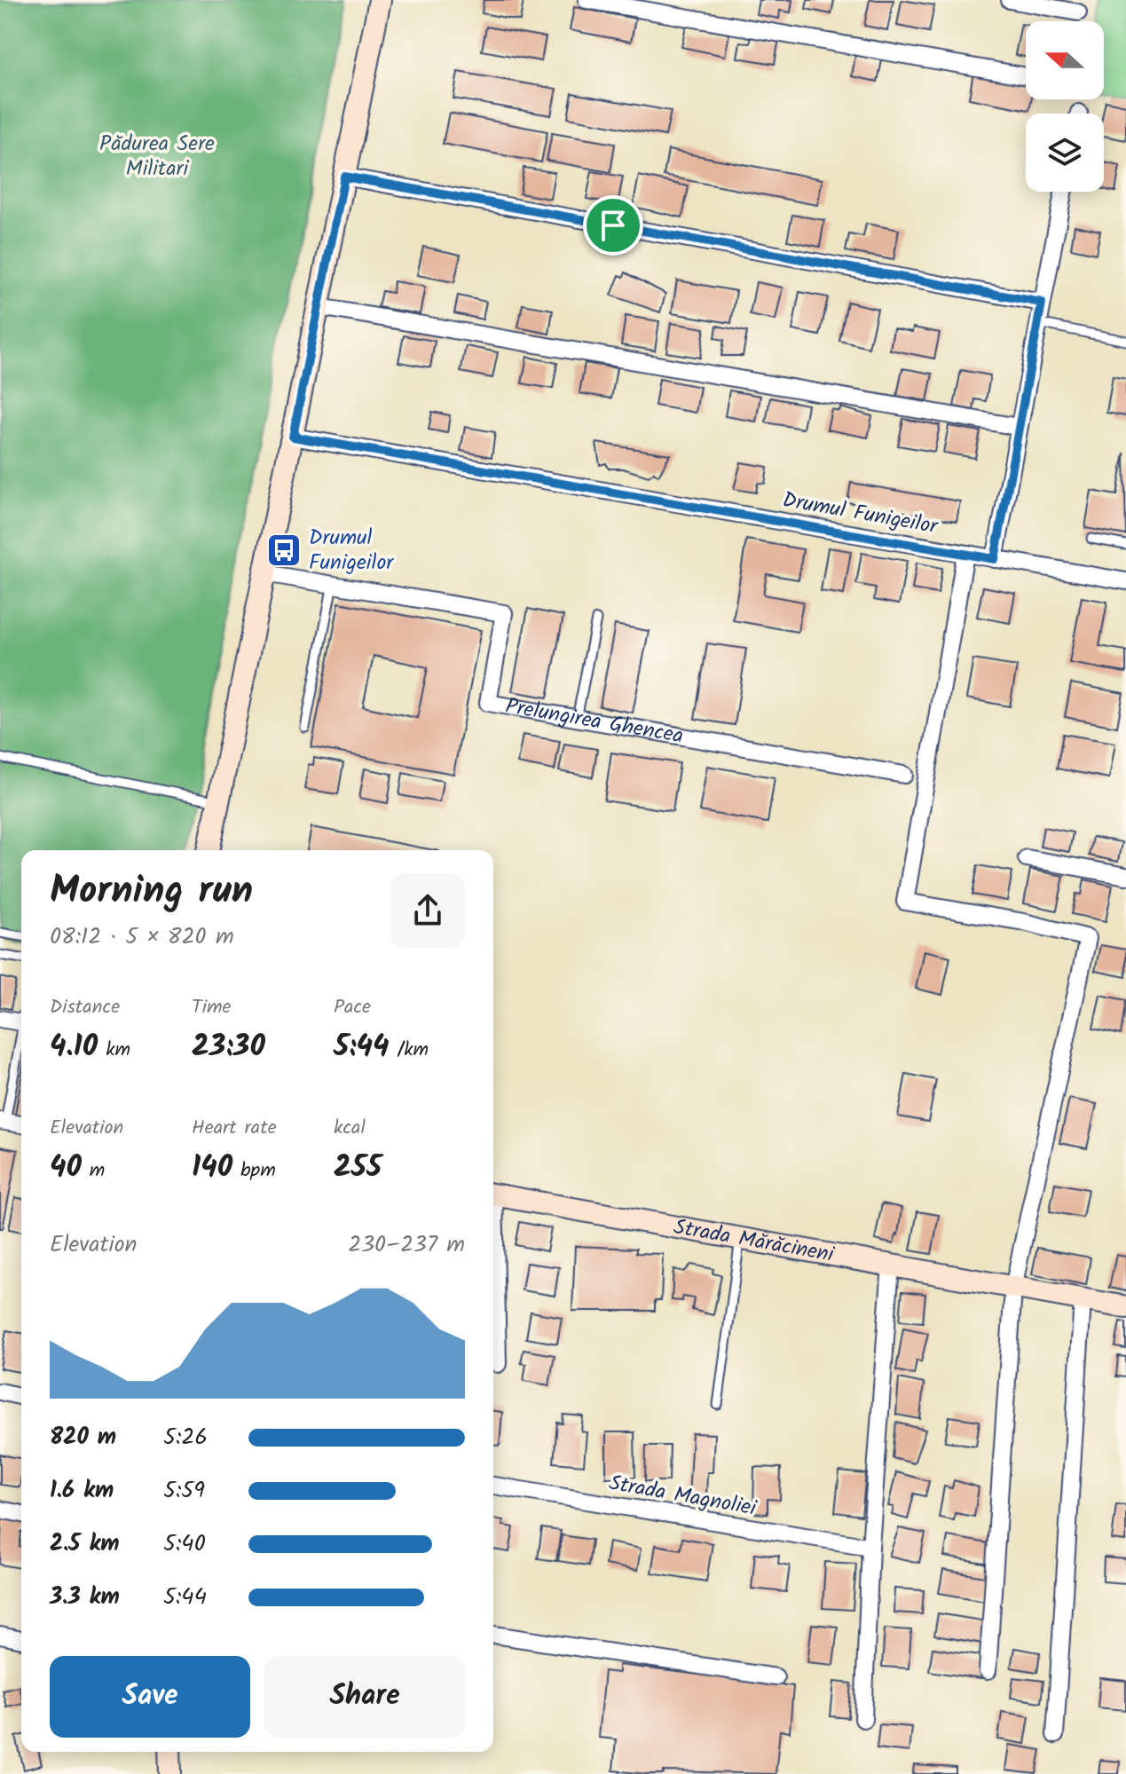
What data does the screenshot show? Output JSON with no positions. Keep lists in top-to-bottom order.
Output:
{
  "streets": {
    "main road": ["Strada Mărăcineni"],
    "street": ["Drumul Funigeilor", "Prelungirea Ghencea", "Strada Magnoliei"]
  },
  "parks": ["Pădurea Sere Militari"],
  "places": {
    "bus stop": ["Drumul Funigeilor"]
  },
  "north": "left",
  "page": {
    "heading": ["Morning run", "08:12 · 5 × 820 m"],
    "stats": [
      ["Distance", "4.10 km"],
      ["Time", "23:30"],
      ["Pace", "5:44 /km"],
      ["Elevation", "40 m"],
      ["Heart rate", "140 bpm"],
      ["kcal", "255"]
    ],
    "chart": ["Elevation", "230–237 m"],
    "list": [
      {
        "name": "820 m",
        "note": "5:26"
      },
      {
        "name": "1.6 km",
        "note": "5:59"
      },
      {
        "name": "2.5 km",
        "note": "5:40"
      },
      {
        "name": "3.3 km",
        "note": "5:44"
      }
    ],
    "buttons": ["Save", "Share"]
  }
}
